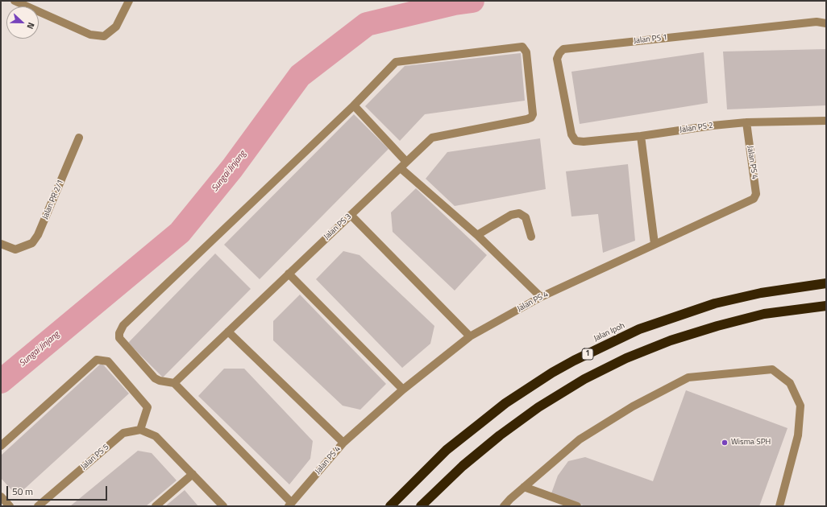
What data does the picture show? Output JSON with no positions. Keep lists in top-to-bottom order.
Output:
{
  "streets": {
    "highway": ["Jalan Ipoh", "1"],
    "street": [
      "Jalan PS 1",
      "Jalan PS 2",
      "Jalan PS 4",
      "Jalan PR 2/1",
      "Jalan PS 3",
      "Jalan PS 5"
    ]
  },
  "crossings": [
    ["Jalan PS 1", "Jalan PS 2"],
    ["Jalan PS 2", "Jalan PS 4"]
  ],
  "water": ["Sungai Jinjang"],
  "places": ["Wisma SPH"],
  "scale_bar": "50 m",
  "north": "right"
}
